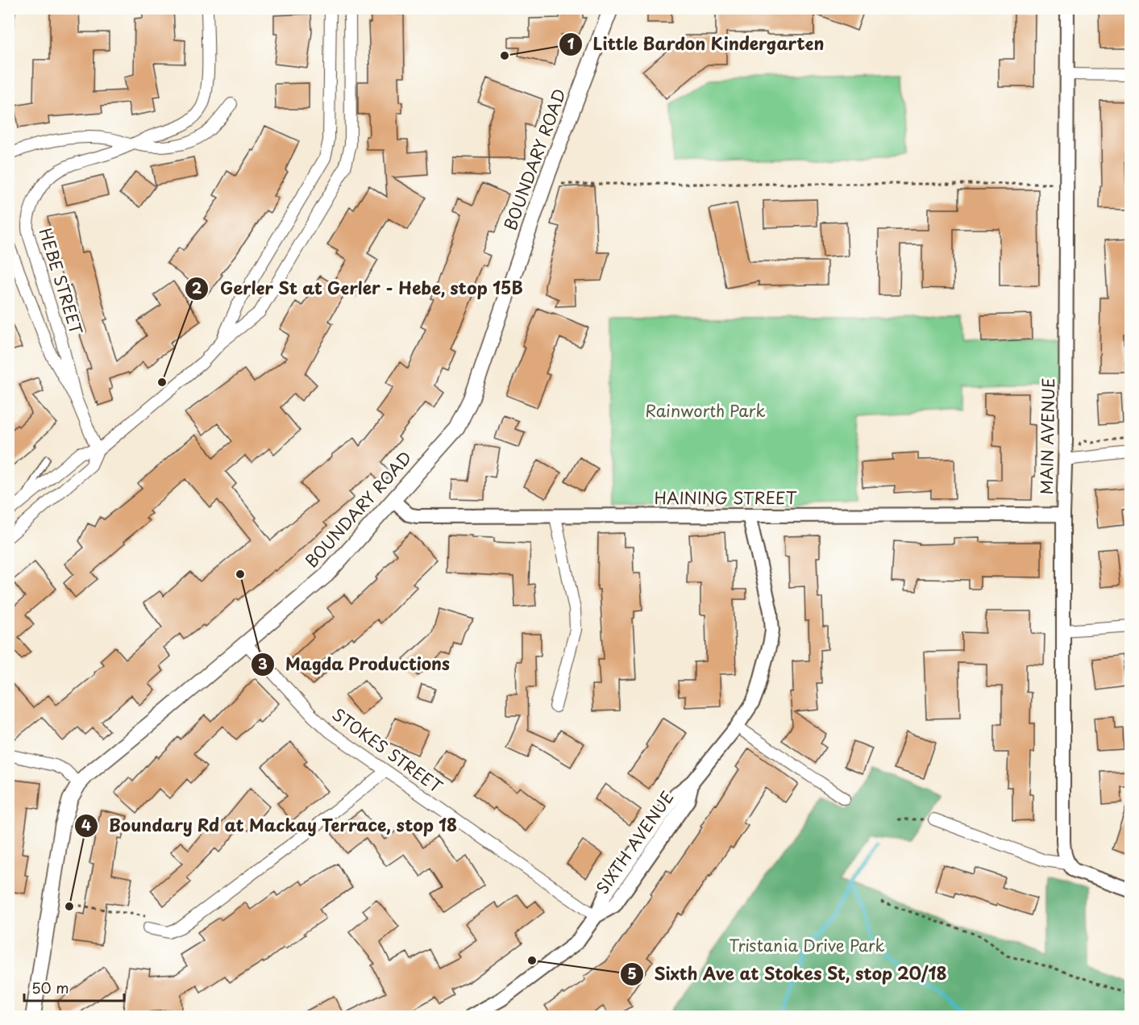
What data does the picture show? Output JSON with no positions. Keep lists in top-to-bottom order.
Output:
{
  "streets": {
    "main road": ["BOUNDARY ROAD"],
    "street": [
      "HEBE STREET",
      "MAIN AVENUE",
      "HAINING STREET",
      "STOKES STREET",
      "SIXTH AVENUE"
    ]
  },
  "crossings": [
    ["BOUNDARY ROAD", "HAINING STREET"],
    ["BOUNDARY ROAD", "STOKES STREET"],
    ["MAIN AVENUE", "HAINING STREET"],
    ["HAINING STREET", "SIXTH AVENUE"],
    ["STOKES STREET", "SIXTH AVENUE"]
  ],
  "parks": ["Rainworth Park", "Tristania Drive Park"],
  "places": [
    "Little Bardon Kindergarten",
    "Gerler St at Gerler - Hebe, stop 15B",
    "Magda Productions",
    "Boundary Rd at Mackay Terrace, stop 18",
    "Sixth Ave at Stokes St, stop 20/18"
  ],
  "scale_bar": "50 m"
}
